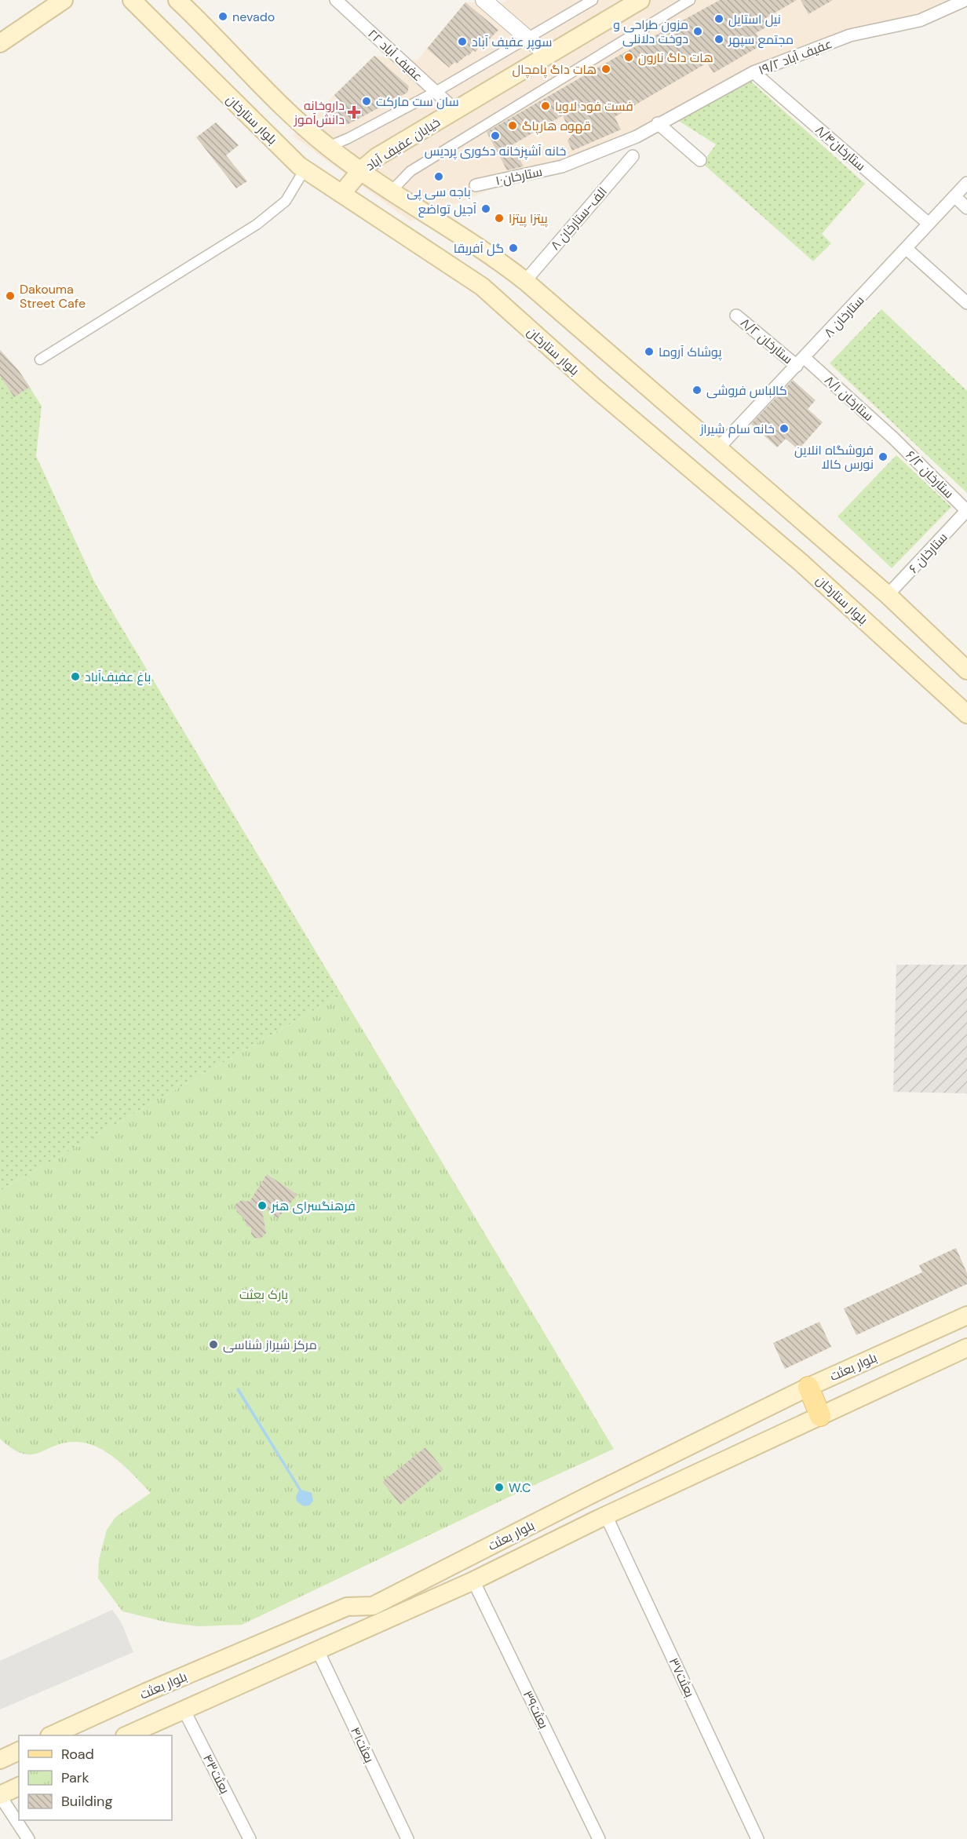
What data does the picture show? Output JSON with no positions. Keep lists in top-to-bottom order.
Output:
{
  "streets": {
    "main road": ["بلوار ستارخان", "خیابان عفیف آباد", "بلوار بعثت"],
    "street": [
      "عفیف آباد ۲۲",
      "عفیف آباد ۱۹/۲",
      "ستارخان۸/۴",
      "ستارخان۱۰",
      "۸ الف-ستارخان",
      "ستارخان ۸",
      "ستارخان ۸/۲",
      "ستارخان ۸/۱",
      "ستارخان ۶/۲",
      "ستارخان ۶",
      "بعثت۳۷",
      "بعثت۳۹",
      "بعثت۴۱",
      "بعثت۴۳"
    ]
  },
  "crossings": [
    ["عفیف آباد ۲۲", "خیابان عفیف آباد"],
    ["عفیف آباد ۱۹/۲", "ستارخان۸/۴"],
    ["عفیف آباد ۱۹/۲", "ستارخان۱۰"],
    ["بلوار ستارخان", "خیابان عفیف آباد"],
    ["ستارخان۸/۴", "ستارخان ۸"],
    ["ستارخان ۸", "ستارخان ۸/۲"],
    ["ستارخان ۸", "ستارخان ۸/۱"],
    ["ستارخان ۸/۲", "ستارخان ۸/۱"],
    ["ستارخان ۸/۱", "ستارخان ۶/۲"],
    ["ستارخان ۶/۲", "ستارخان ۶"],
    ["بلوار بعثت", "بعثت۳۷"],
    ["بلوار بعثت", "بعثت۳۹"],
    ["بلوار بعثت", "بعثت۴۱"],
    ["بلوار بعثت", "بعثت۴۳"]
  ],
  "parks": ["پارک بعثت"],
  "places": {
    "other": [
      "nevado",
      "نیل استایل",
      "مزون طراحی و دوخت دلانلی",
      "مجتمع سپهر",
      "سوپر عفیف آباد",
      "هات داگ نارون",
      "هات داگ پامچال",
      "سان ست مارکت",
      "فست فود لاویا",
      "قهوه هارپاگ",
      "خانه آشپزخانه دکوری پردیس",
      "باجه سی پی",
      "آجیل تواضع",
      "پیتزا پیتزا",
      "گل آفریقا",
      "Dakouma Street Cafe",
      "پوشاک آروما",
      "کالباس فروشی",
      "خانه سام شیراز",
      "فروشگاه انلاین نورس کالا",
      "باغ عفیف‌آباد",
      "فرهنگسرای هنر",
      "مرکز شیراز شناسی",
      "W.C"
    ],
    "health": ["داروخانه دانش‌آموز"]
  },
  "legend": ["Road", "Park", "Building"]
}
